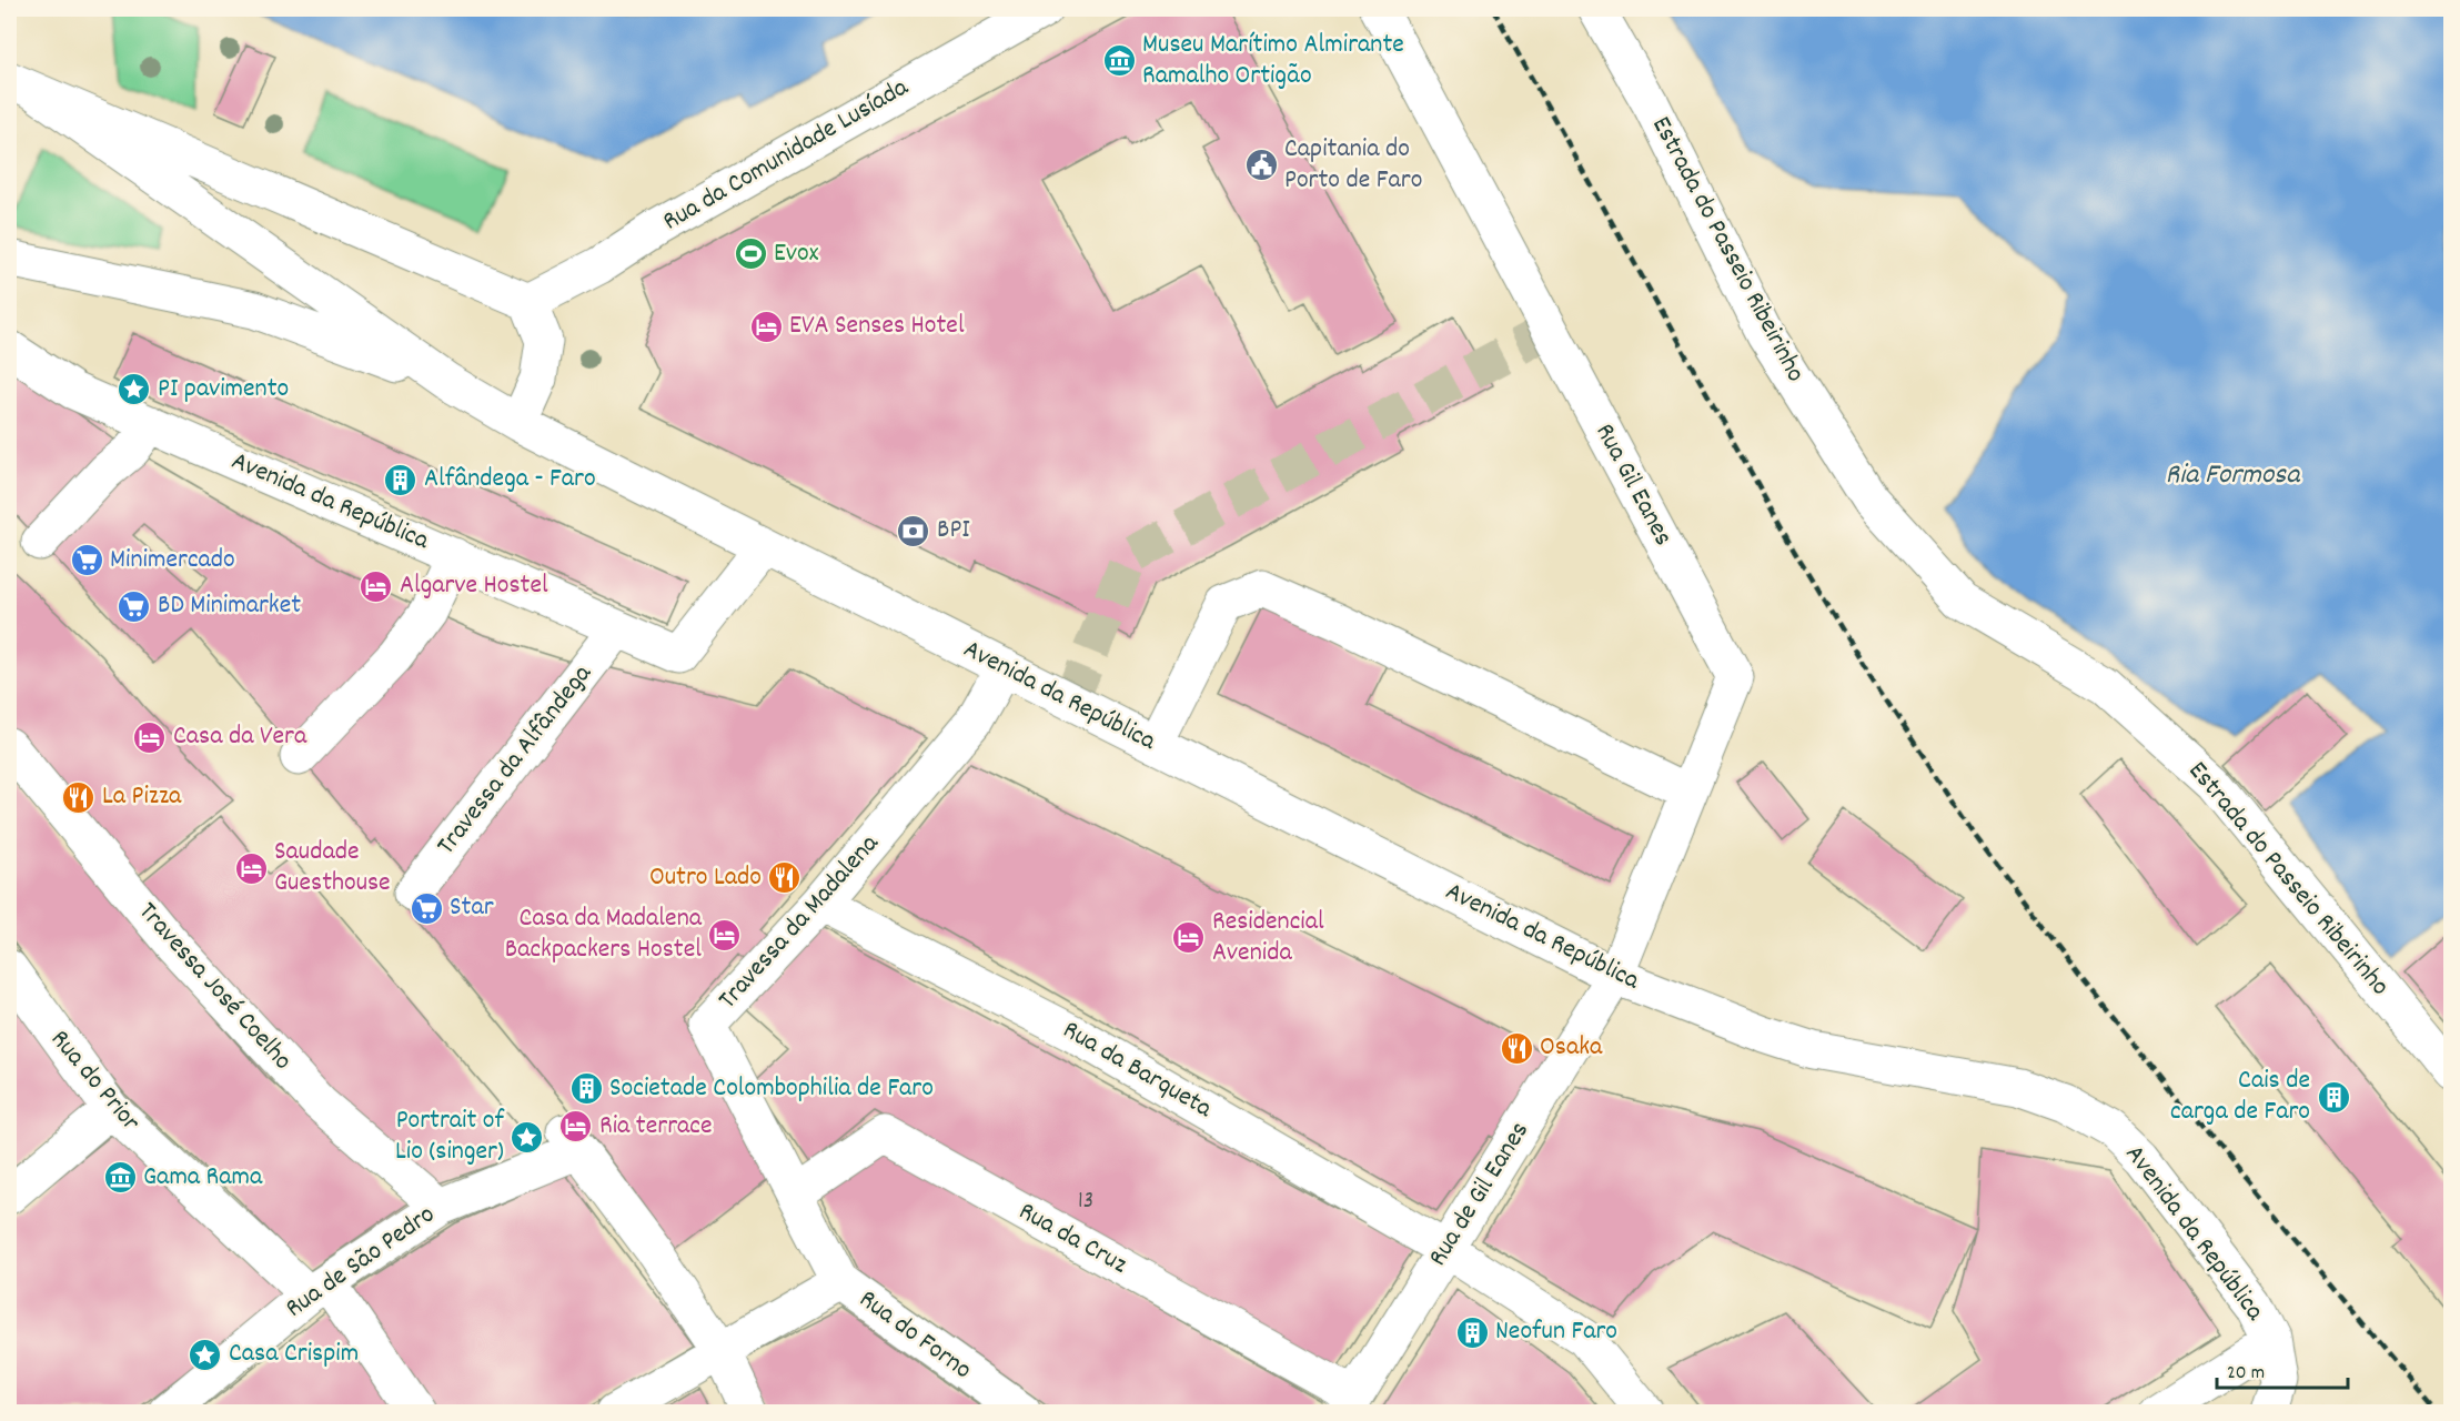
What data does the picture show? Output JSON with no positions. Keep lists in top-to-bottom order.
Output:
{
  "streets": {
    "street": [
      "Rua da Comunidade Lusíada",
      "Estrada do Passeio Ribeirinho",
      "Rua Gil Eanes",
      "Avenida da República",
      "Travessa da Alfândega",
      "Travessa da Madalena",
      "Travessa José Coelho",
      "Rua da Barqueta",
      "Rua do Prior",
      "Rua de Gil Eanes",
      "Rua da Cruz",
      "Rua de São Pedro",
      "Rua do Forno"
    ]
  },
  "crossings": [
    ["Rua da Comunidade Lusíada", "Avenida da República"],
    ["Rua Gil Eanes", "Avenida da República"],
    ["Rua Gil Eanes", "Rua de Gil Eanes"],
    ["Avenida da República", "Travessa da Alfândega"],
    ["Avenida da República", "Travessa da Madalena"],
    ["Avenida da República", "Rua de Gil Eanes"],
    ["Travessa da Madalena", "Rua da Barqueta"],
    ["Travessa da Madalena", "Rua da Cruz"],
    ["Travessa José Coelho", "Rua de São Pedro"],
    ["Rua da Barqueta", "Rua de Gil Eanes"],
    ["Rua do Prior", "Rua de São Pedro"],
    ["Rua de Gil Eanes", "Rua da Cruz"]
  ],
  "water": ["Ria Formosa"],
  "places": {
    "museum": ["Museu Marítimo Almirante Ramalho Ortigão", "Gama Rama"],
    "public building": ["Capitania do Porto de Faro"],
    "sports": ["Evox"],
    "hotel": [
      "EVA Senses Hotel",
      "Algarve Hostel",
      "Casa da Vera",
      "Saudade Guesthouse",
      "Casa da Madalena Backpackers Hostel",
      "Residencial Avenida",
      "Ria terrace"
    ],
    "place": ["PI pavimento", "Portrait of Lio (singer)", "Casa Crispim"],
    "building": [
      "Alfândega - Faro",
      "Societade Colombophilia de Faro",
      "Cais de carga de Faro",
      "Neofun Faro"
    ],
    "bank": ["BPI"],
    "supermarket": ["Minimercado", "BD Minimarket", "Star"],
    "restaurant": ["La Pizza", "Outro Lado", "Osaka"]
  },
  "house_numbers": ["13"],
  "scale_bar": "20 m"
}
